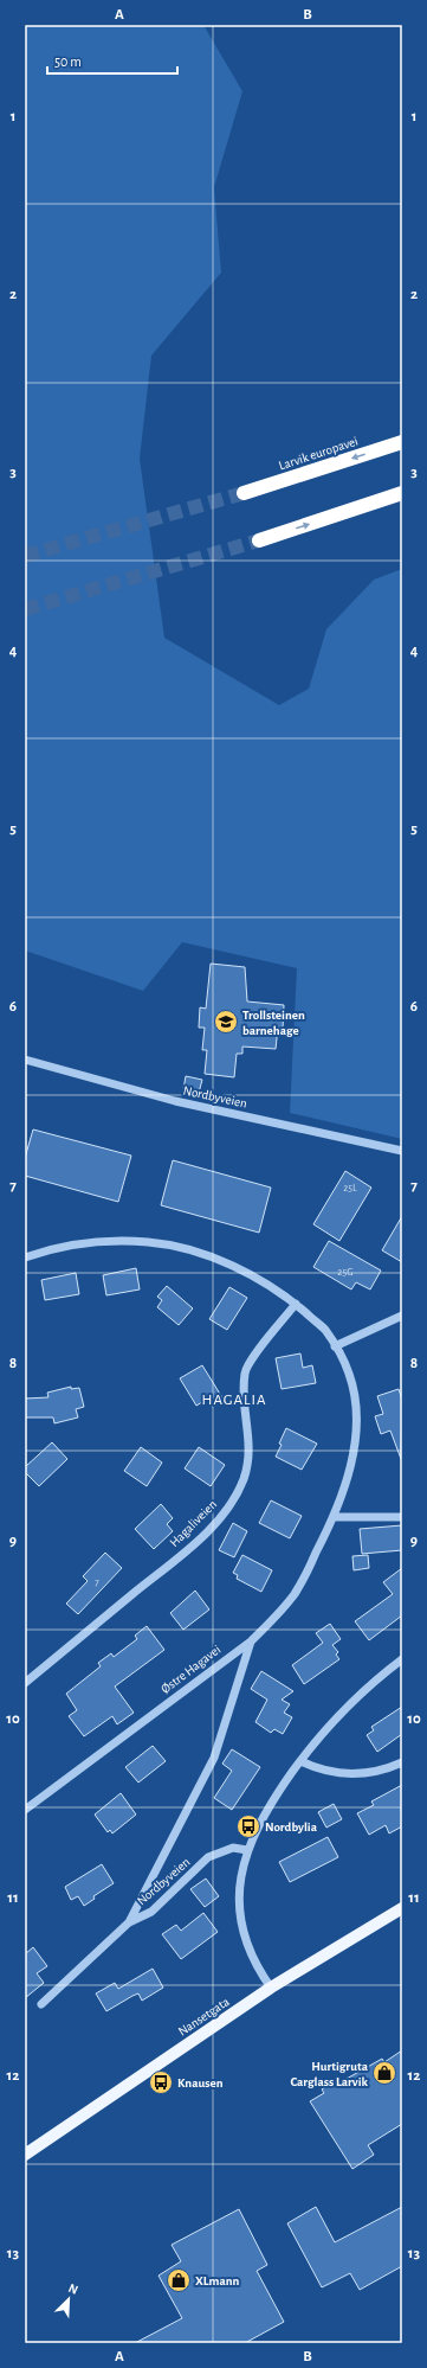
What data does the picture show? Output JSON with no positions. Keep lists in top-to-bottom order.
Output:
{
  "streets": {
    "highway": ["Larvik europavei"],
    "main road": ["Nansetgata"],
    "street": ["Nordbyveien", "Hagaliveien", "Østre Hagavei"]
  },
  "crossings": [
    ["Hagaliveien", "Østre Hagavei"]
  ],
  "districts": ["HAGALIA"],
  "places": {
    "school or university": ["Trollsteinen barnehage"],
    "bus stop": ["Nordbylia", "Knausen"],
    "shop": ["Hurtigruta Carglass Larvik", "XLmann"]
  },
  "house_numbers": ["25L", "25G", "7"],
  "scale_bar": "50 m",
  "north": "top right",
  "grid": {
    "columns": ["A", "B"],
    "rows": [
      "1",
      "2",
      "3",
      "4",
      "5",
      "6",
      "7",
      "8",
      "9",
      "10",
      "11",
      "12",
      "13"
    ]
  }
}
